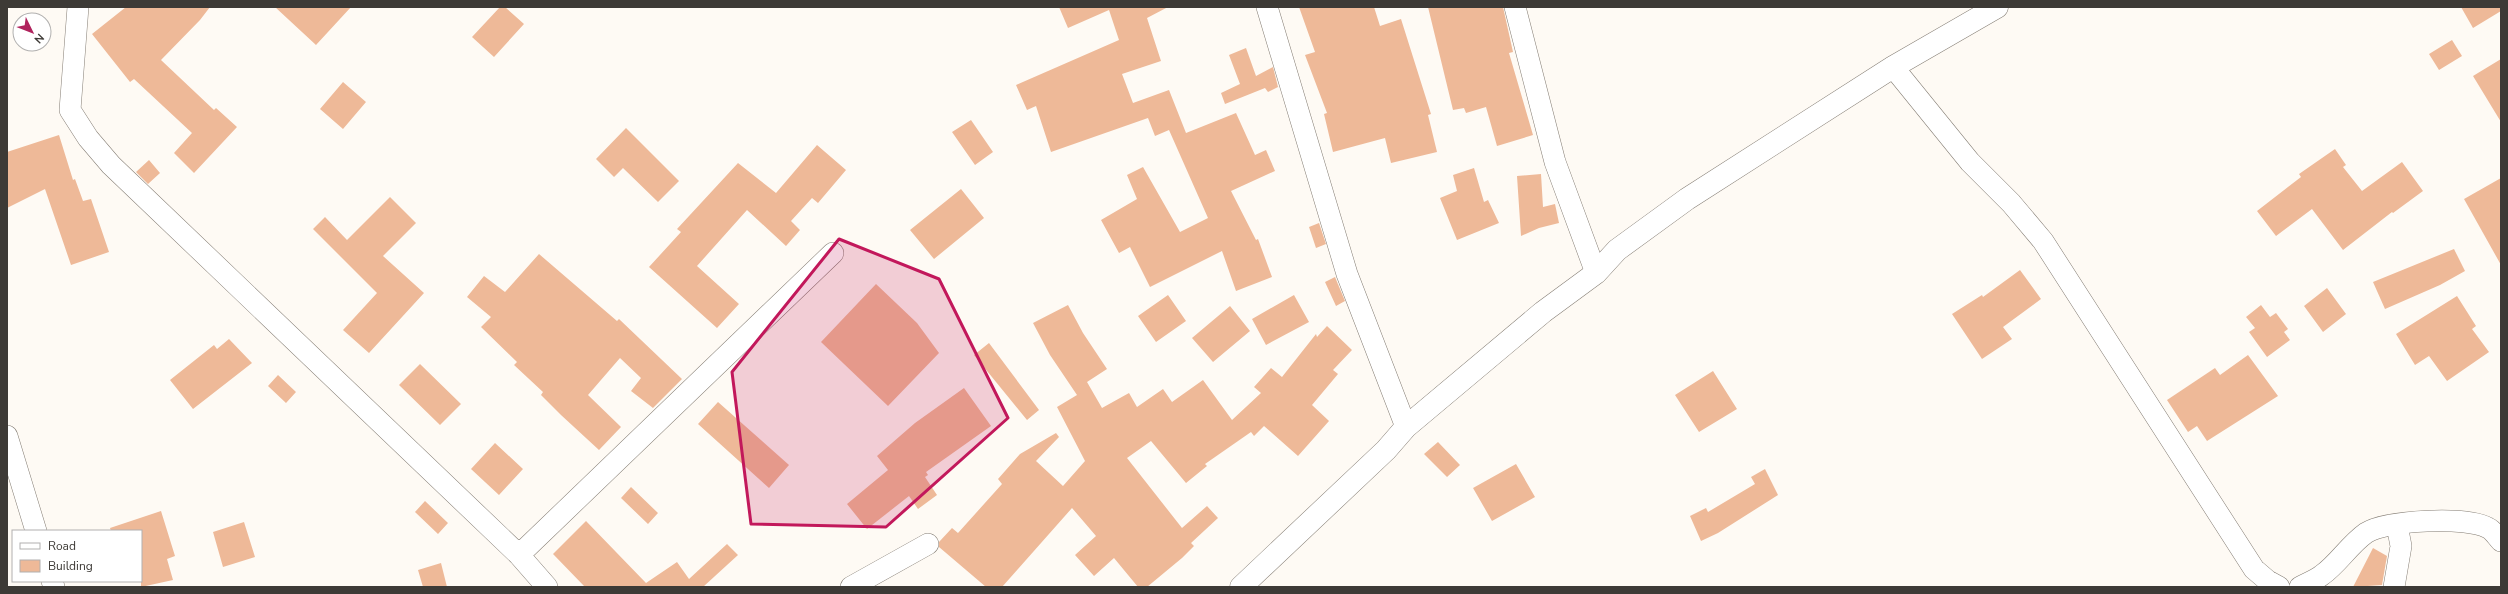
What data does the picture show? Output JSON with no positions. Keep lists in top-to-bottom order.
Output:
{
  "legend": ["Road", "Building"],
  "north": "bottom right"
}
